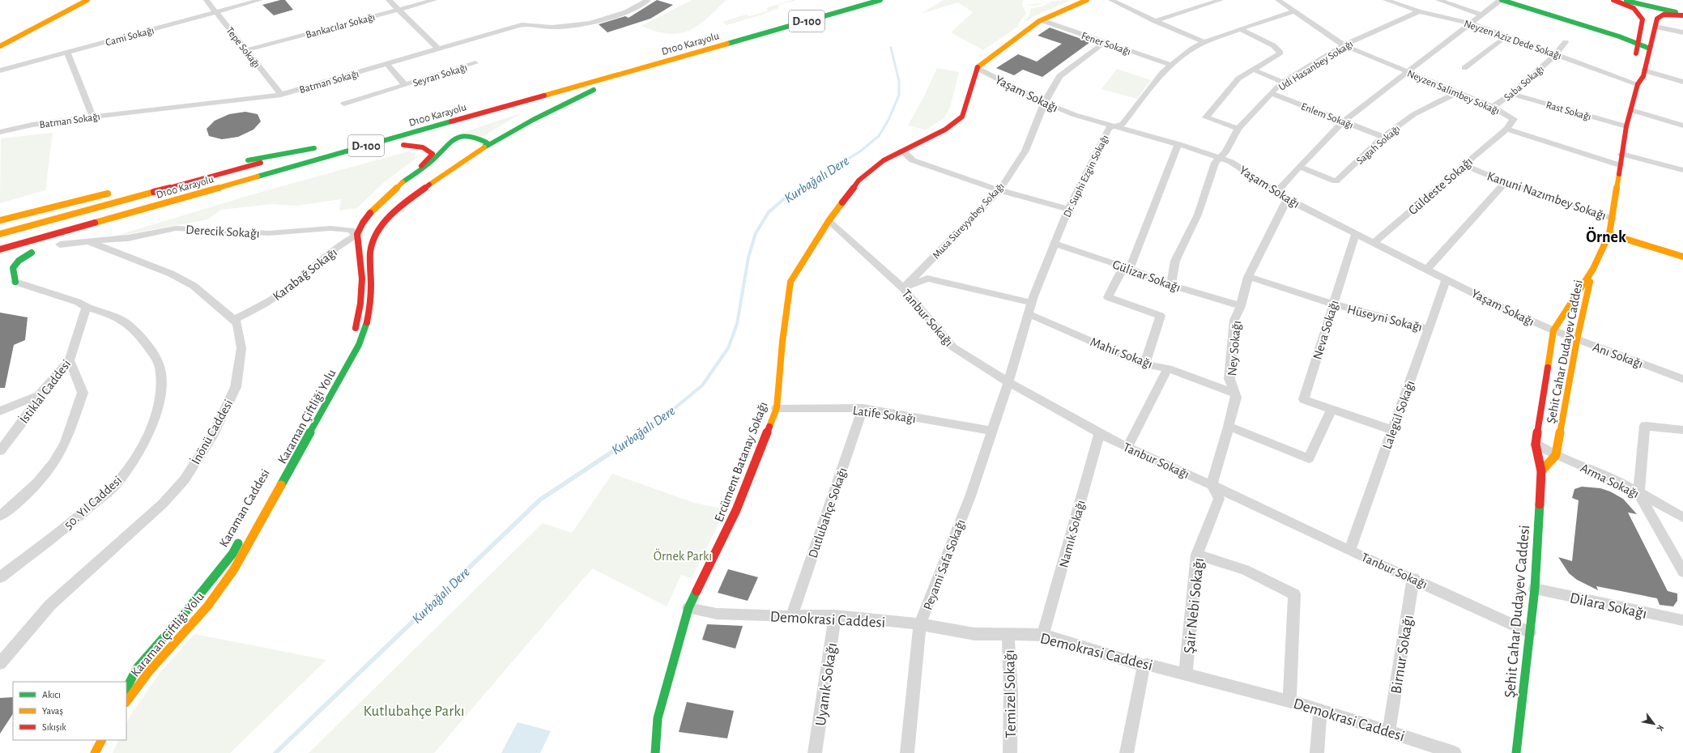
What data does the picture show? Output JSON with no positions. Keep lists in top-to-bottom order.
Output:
{
  "streets": {
    "main road": [
      "D-100",
      "D100 Karayolu",
      "Şehit Cahar Dudayev Caddesi",
      "Karaman Çiftliği Yolu",
      "Ercüment Batanay Sokağı",
      "Karaman Caddesi"
    ],
    "street": [
      "Bankacılar Sokağı",
      "Cami Sokağı",
      "Neyzen Aziz Dede Sokağı",
      "Fener Sokağı",
      "Tepe Sokağı",
      "Udi Hasanbey Sokağı",
      "Seyran Sokağı",
      "Batman Sokağı",
      "Saba Sokağı",
      "Neyzen Salimbey Sokağı",
      "Yaşam Sokağı",
      "Rast Sokağı",
      "Enlem Sokağı",
      "Sagah Sokağı",
      "Dr. Suphi Ezgin Sokağı",
      "Güldeste Sokağı",
      "Kanuni Nazımbey Sokağı",
      "Musa Süreyyabey Sokağı",
      "Derecik Sokağı",
      "Karabağ Sokağı",
      "Gülizar Sokağı",
      "Tanbur Sokağı",
      "Hüseyni Sokağı",
      "Neva Sokağı",
      "Ney Sokağı",
      "Mahir Sokağı",
      "Anı Sokağı",
      "İstiklal Caddesi",
      "Latife Sokağı",
      "Lalegül Sokağı",
      "İnönü Caddesi",
      "Arma Sokağı",
      "50. Yıl Caddesi",
      "Dutlubahçe Sokağı",
      "Namık Sokağı",
      "Peyami Safa Sokağı",
      "Dilara Sokağı",
      "Şair Nebi Sokağı",
      "Demokrasi Caddesi",
      "Birnur Sokağı",
      "Uyanık Sokağı",
      "Temizel Sokağı"
    ]
  },
  "crossings": [
    ["Bankacılar Sokağı", "Tepe Sokağı"],
    ["Cami Sokağı", "Tepe Sokağı"],
    ["Neyzen Aziz Dede Sokağı", "Udi Hasanbey Sokağı"],
    ["Neyzen Aziz Dede Sokağı", "Saba Sokağı"],
    ["Neyzen Aziz Dede Sokağı", "Şehit Cahar Dudayev Caddesi"],
    ["Fener Sokağı", "Dr. Suphi Ezgin Sokağı"],
    ["Fener Sokağı", "Musa Süreyyabey Sokağı"],
    ["Tepe Sokağı", "Batman Sokağı"],
    ["Udi Hasanbey Sokağı", "Neyzen Salimbey Sokağı"],
    ["Udi Hasanbey Sokağı", "Yaşam Sokağı"],
    ["Udi Hasanbey Sokağı", "Enlem Sokağı"],
    ["Udi Hasanbey Sokağı", "Gülizar Sokağı"],
    ["Seyran Sokağı", "Batman Sokağı"],
    ["Saba Sokağı", "Neyzen Salimbey Sokağı"],
    ["Saba Sokağı", "Rast Sokağı"],
    ["Neyzen Salimbey Sokağı", "Sagah Sokağı"],
    ["Neyzen Salimbey Sokağı", "Dr. Suphi Ezgin Sokağı"],
    ["Neyzen Salimbey Sokağı", "Güldeste Sokağı"],
    ["Neyzen Salimbey Sokağı", "Şehit Cahar Dudayev Caddesi"],
    ["Yaşam Sokağı", "Dr. Suphi Ezgin Sokağı"],
    ["Yaşam Sokağı", "Güldeste Sokağı"],
    ["Yaşam Sokağı", "Musa Süreyyabey Sokağı"],
    ["Yaşam Sokağı", "Neva Sokağı"],
    ["Yaşam Sokağı", "Ney Sokağı"],
    ["Yaşam Sokağı", "Şehit Cahar Dudayev Caddesi"],
    ["Yaşam Sokağı", "Anı Sokağı"],
    ["Yaşam Sokağı", "Lalegül Sokağı"],
    ["Yaşam Sokağı", "Ercüment Batanay Sokağı"],
    ["Rast Sokağı", "Şehit Cahar Dudayev Caddesi"],
    ["Enlem Sokağı", "Sagah Sokağı"],
    ["Dr. Suphi Ezgin Sokağı", "Gülizar Sokağı"],
    ["Dr. Suphi Ezgin Sokağı", "Tanbur Sokağı"],
    ["Dr. Suphi Ezgin Sokağı", "Mahir Sokağı"],
    ["Dr. Suphi Ezgin Sokağı", "Peyami Safa Sokağı"],
    ["Güldeste Sokağı", "Kanuni Nazımbey Sokağı"],
    ["Kanuni Nazımbey Sokağı", "Şehit Cahar Dudayev Caddesi"],
    ["Musa Süreyyabey Sokağı", "Tanbur Sokağı"],
    ["Derecik Sokağı", "Karabağ Sokağı"],
    ["Karabağ Sokağı", "İnönü Caddesi"],
    ["Gülizar Sokağı", "Ney Sokağı"],
    ["Tanbur Sokağı", "Ney Sokağı"],
    ["Tanbur Sokağı", "Şehit Cahar Dudayev Caddesi"],
    ["Tanbur Sokağı", "Lalegül Sokağı"],
    ["Tanbur Sokağı", "Ercüment Batanay Sokağı"],
    ["Tanbur Sokağı", "Namık Sokağı"],
    ["Tanbur Sokağı", "Peyami Safa Sokağı"],
    ["Tanbur Sokağı", "Şair Nebi Sokağı"],
    ["Tanbur Sokağı", "Birnur Sokağı"],
    ["Hüseyni Sokağı", "Neva Sokağı"],
    ["Hüseyni Sokağı", "Ney Sokağı"],
    ["Hüseyni Sokağı", "Lalegül Sokağı"],
    ["Ney Sokağı", "Mahir Sokağı"],
    ["Ney Sokağı", "Şair Nebi Sokağı"],
    ["Şehit Cahar Dudayev Caddesi", "Anı Sokağı"],
    ["Şehit Cahar Dudayev Caddesi", "Arma Sokağı"],
    ["Şehit Cahar Dudayev Caddesi", "Dilara Sokağı"],
    ["İstiklal Caddesi", "50. Yıl Caddesi"],
    ["Latife Sokağı", "Ercüment Batanay Sokağı"],
    ["Latife Sokağı", "Dutlubahçe Sokağı"],
    ["Latife Sokağı", "Peyami Safa Sokağı"],
    ["Ercüment Batanay Sokağı", "Demokrasi Caddesi"],
    ["Dutlubahçe Sokağı", "Demokrasi Caddesi"],
    ["Namık Sokağı", "Demokrasi Caddesi"],
    ["Peyami Safa Sokağı", "Demokrasi Caddesi"],
    ["Şair Nebi Sokağı", "Demokrasi Caddesi"],
    ["Demokrasi Caddesi", "Birnur Sokağı"],
    ["Demokrasi Caddesi", "Uyanık Sokağı"],
    ["Demokrasi Caddesi", "Temizel Sokağı"]
  ],
  "districts": ["Örnek"],
  "water": ["Kurbağalı Dere"],
  "parks": ["Örnek Parkı", "Kutlubahçe Parkı"],
  "legend": ["Akıcı", "Yavaş", "Sıkışık"],
  "north": "bottom right"
}
